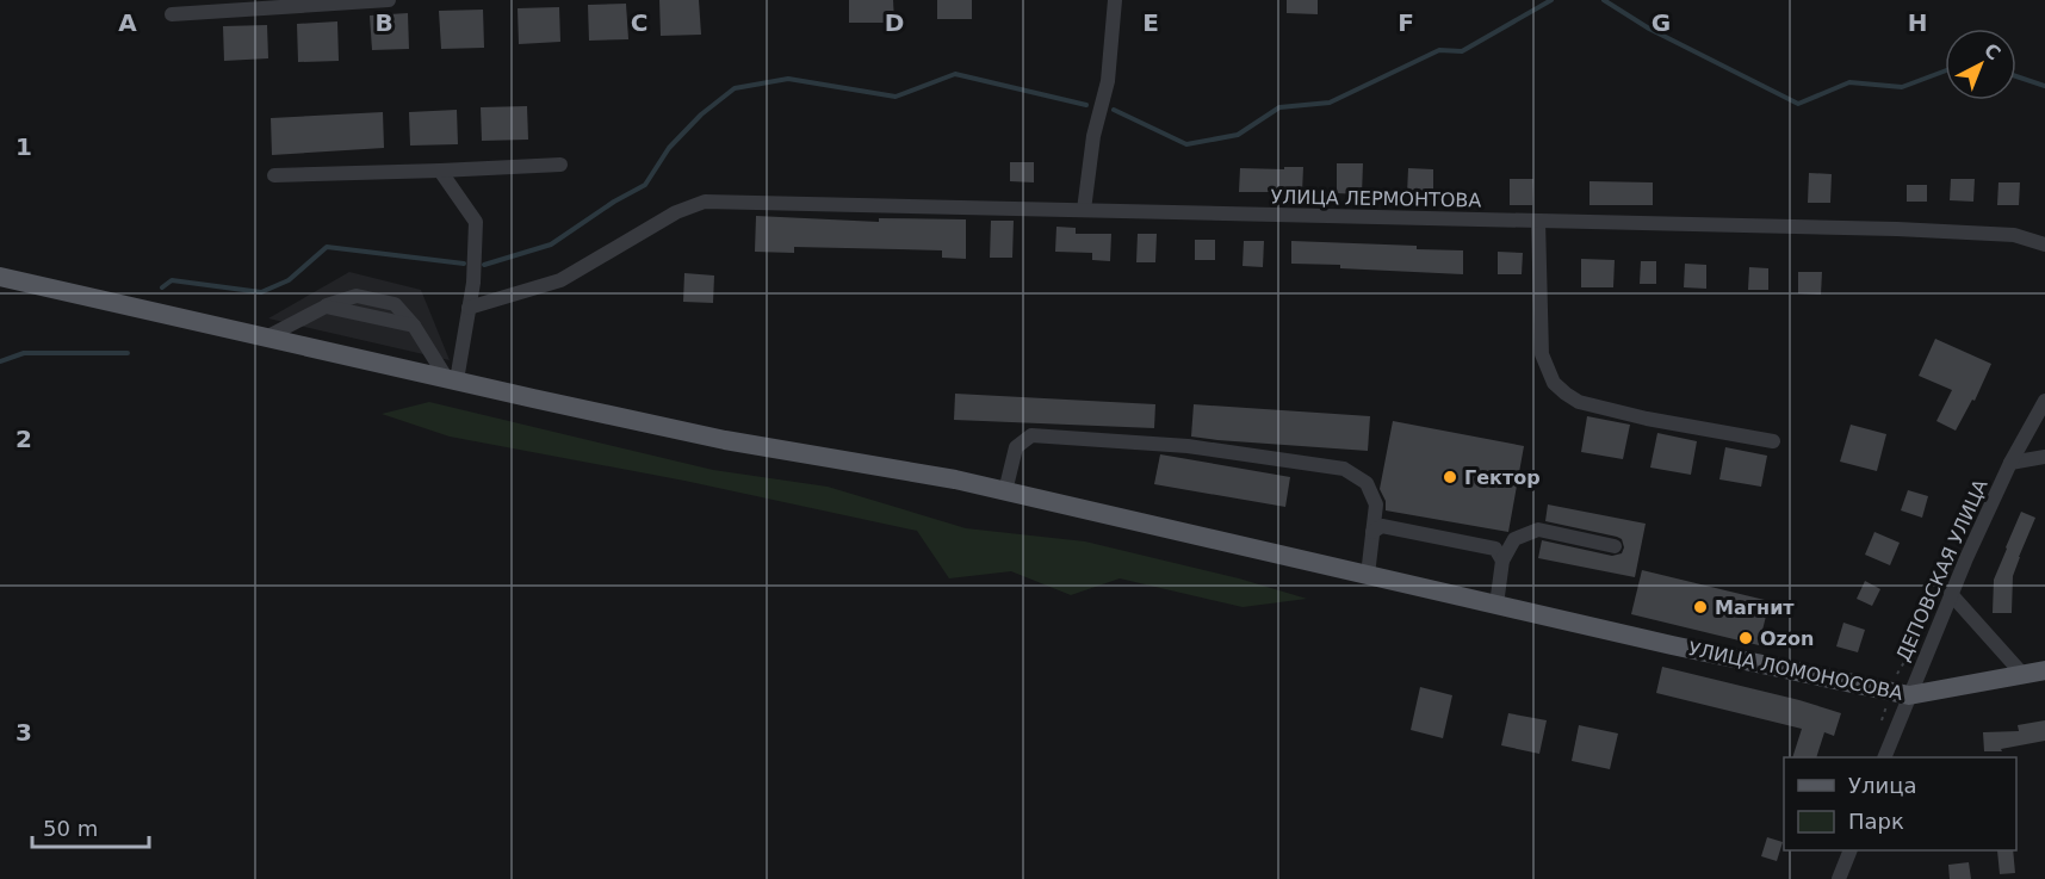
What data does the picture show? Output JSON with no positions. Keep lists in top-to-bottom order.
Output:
{
  "streets": {
    "main road": ["УЛИЦА ЛОМОНОСОВА"],
    "street": ["УЛИЦА ЛЕРМОНТОВА", "ДЕПОВСКАЯ УЛИЦА"]
  },
  "crossings": [
    ["ДЕПОВСКАЯ УЛИЦА", "УЛИЦА ЛОМОНОСОВА"]
  ],
  "places": ["Гектор", "Магнит", "Ozon"],
  "legend": ["Улица", "Парк"],
  "scale_bar": "50 m",
  "north": "top right",
  "grid": {
    "columns": [
      "A",
      "B",
      "C",
      "D",
      "E",
      "F",
      "G",
      "H"
    ],
    "rows": ["1", "2", "3"]
  }
}
